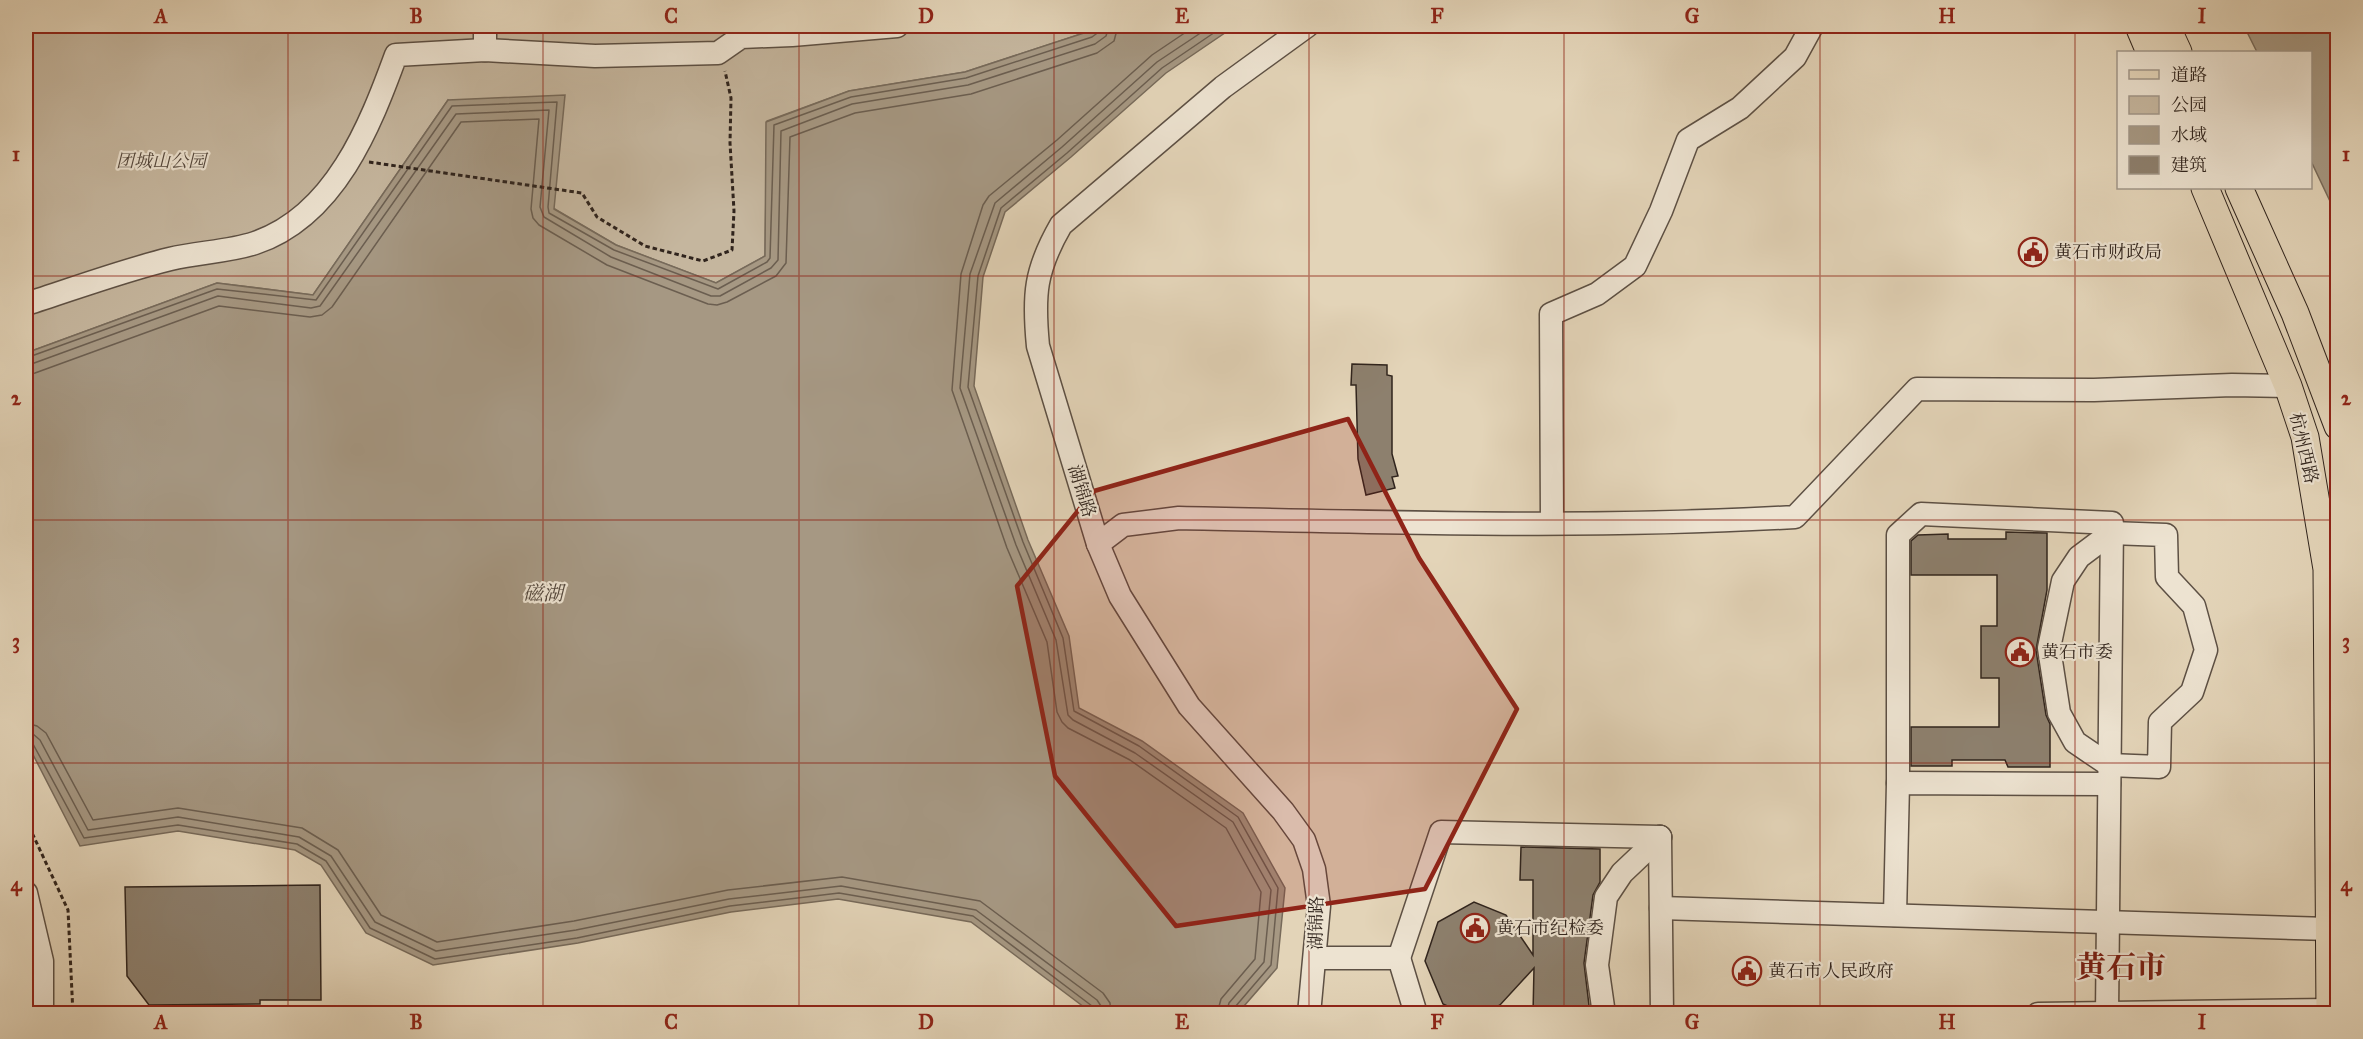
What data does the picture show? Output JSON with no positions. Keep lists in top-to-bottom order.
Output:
{
  "streets": {
    "main road": ["杭州西路"],
    "street": ["湖锦路"]
  },
  "districts": ["黄石市"],
  "water": ["磁湖"],
  "parks": ["团城山公园"],
  "places": {
    "public building": [
      "黄石市财政局",
      "黄石市委",
      "黄石市纪检委",
      "黄石市人民政府"
    ]
  },
  "legend": [
    "道路",
    "公园",
    "水域",
    "建筑"
  ],
  "grid": {
    "columns": [
      "A",
      "B",
      "C",
      "D",
      "E",
      "F",
      "G",
      "H",
      "I"
    ],
    "rows": [
      "1",
      "2",
      "3",
      "4"
    ]
  }
}
